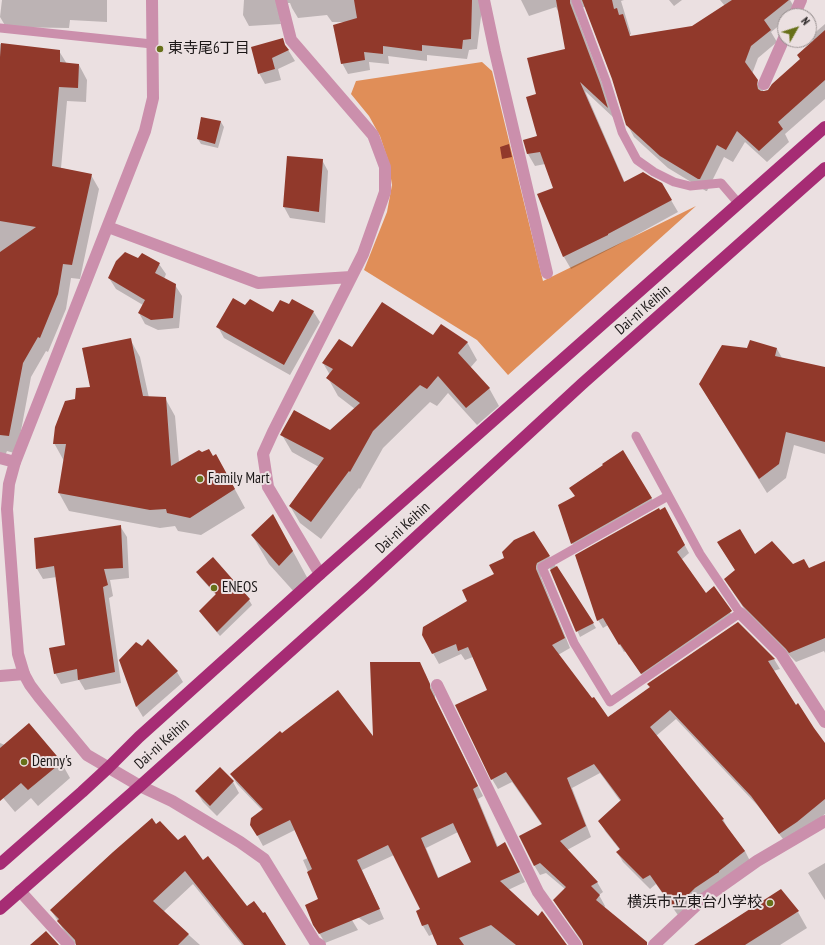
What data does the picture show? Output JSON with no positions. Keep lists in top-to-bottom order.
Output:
{
  "streets": {
    "highway": ["Dai-ni Keihin"]
  },
  "places": [
    "東寺尾6丁目",
    "Family Mart",
    "ENEOS",
    "Denny's",
    "横浜市立東台小学校"
  ],
  "north": "top right"
}
